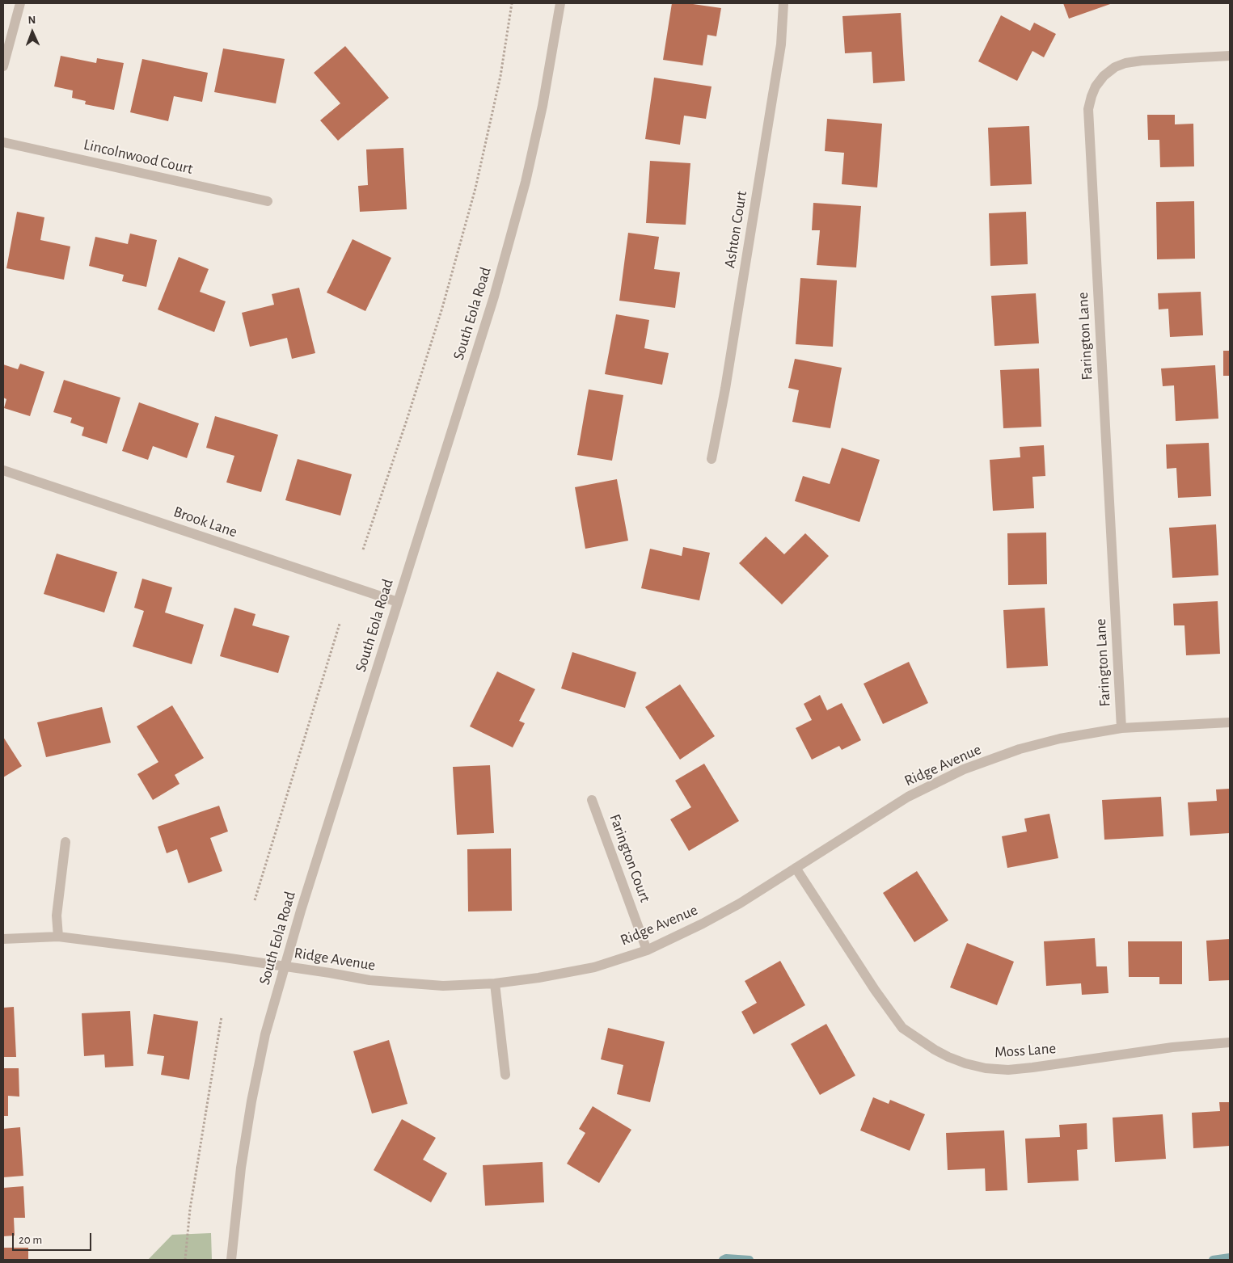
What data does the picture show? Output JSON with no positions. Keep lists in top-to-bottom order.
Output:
{
  "streets": {
    "street": [
      "Lincolnwood Court",
      "Ashton Court",
      "South Eola Road",
      "Farington Lane",
      "Brook Lane",
      "Ridge Avenue",
      "Farington Court",
      "Moss Lane"
    ]
  },
  "crossings": [
    ["South Eola Road", "Brook Lane"],
    ["South Eola Road", "Ridge Avenue"],
    ["Farington Lane", "Ridge Avenue"],
    ["Ridge Avenue", "Farington Court"],
    ["Ridge Avenue", "Moss Lane"]
  ],
  "scale_bar": "20 m",
  "north": "top"
}
